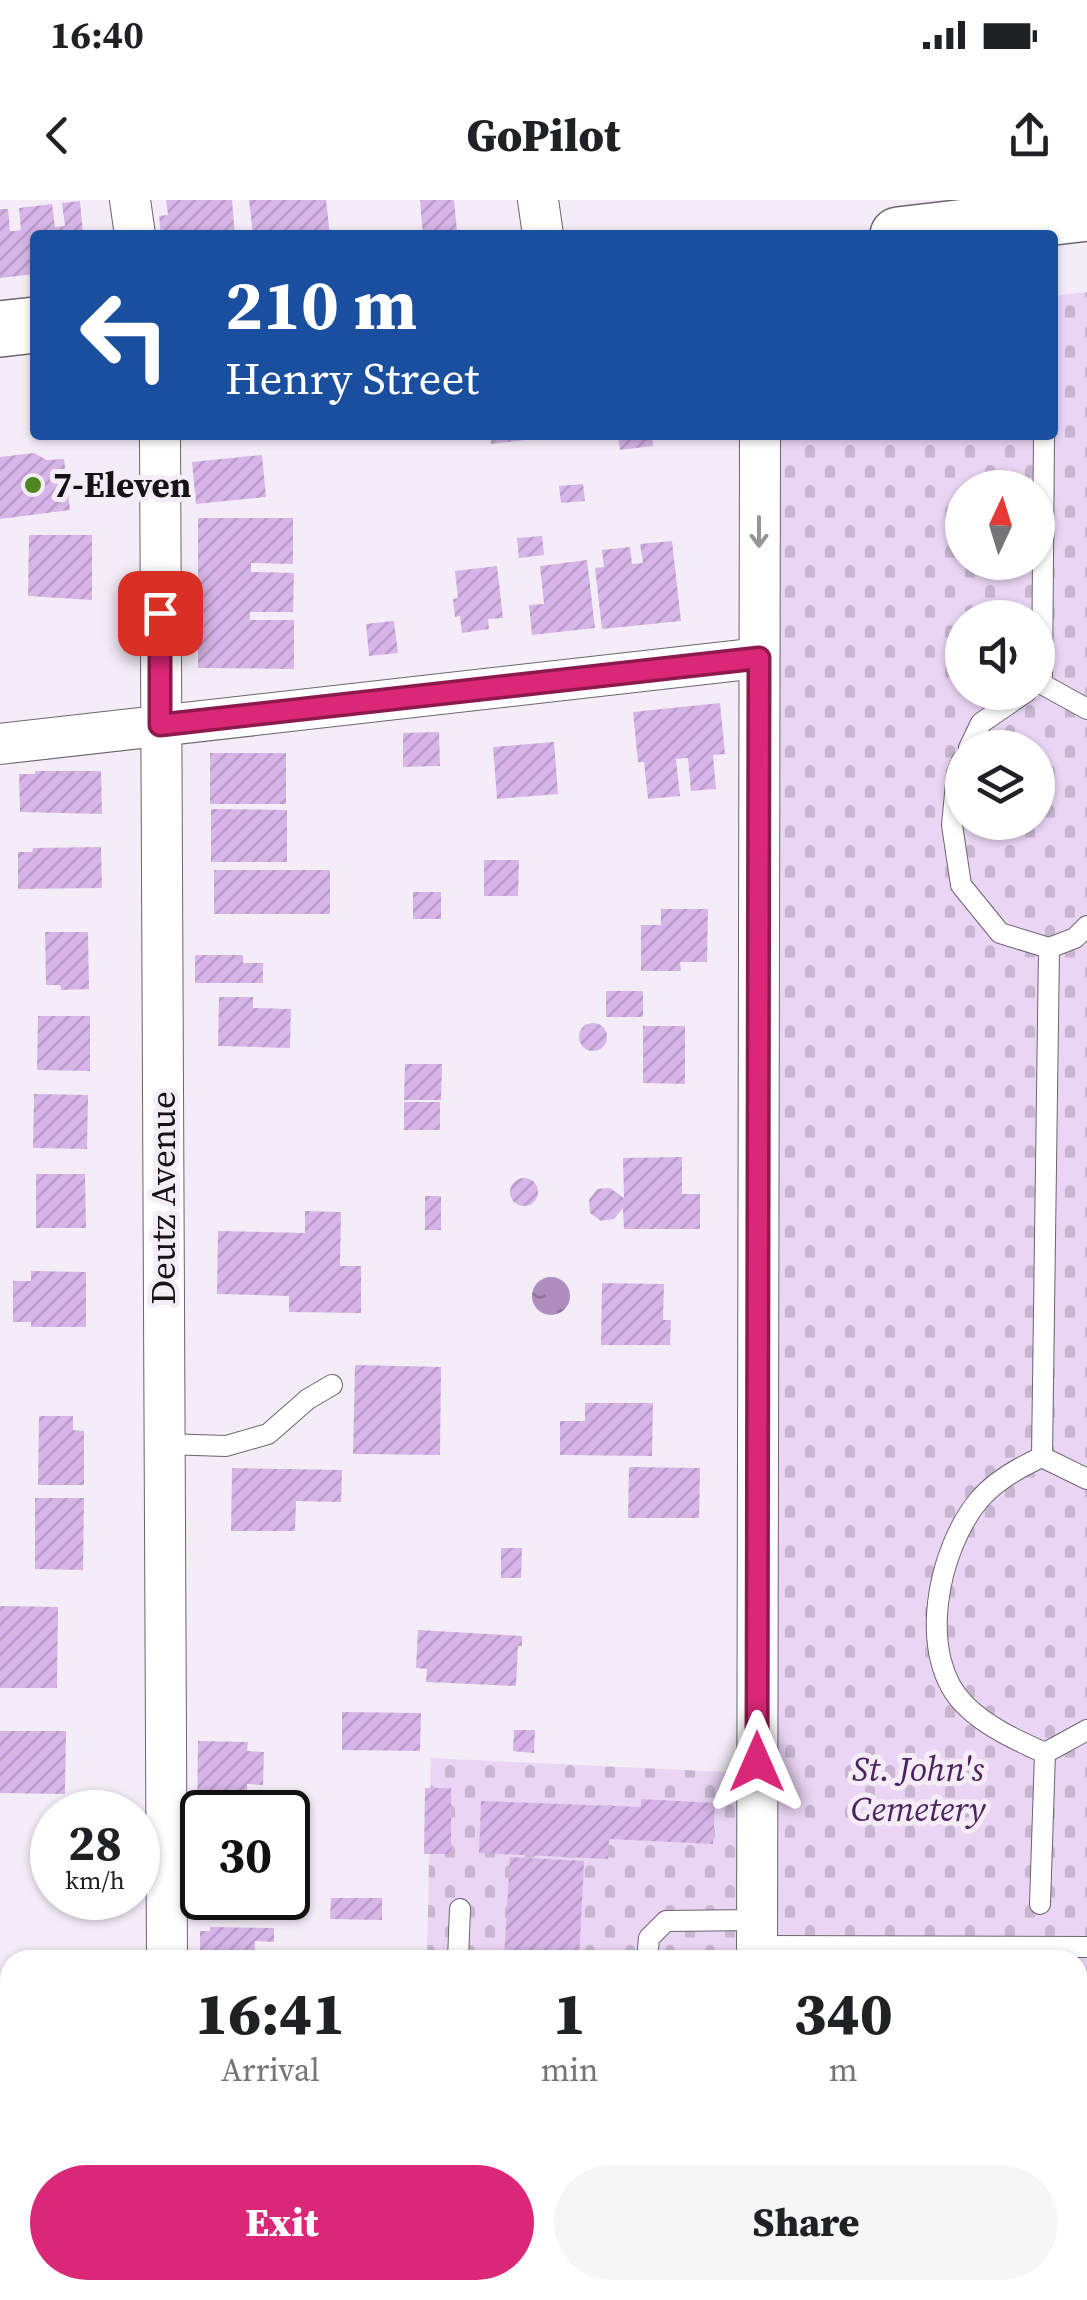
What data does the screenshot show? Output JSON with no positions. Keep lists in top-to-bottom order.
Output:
{
  "streets": {
    "street": ["Deutz Avenue"]
  },
  "parks": ["St. John's Cemetery"],
  "places": ["7-Eleven"],
  "north": "top",
  "page": {
    "status": "16:40",
    "header": "GoPilot",
    "turn": ["210 m", "Henry Street"],
    "speed": "28 km/h",
    "limit": "30",
    "eta": [
      "16:41",
      "Arrival",
      "1",
      "min",
      "340",
      "m"
    ],
    "buttons": ["Exit", "Share"]
  }
}
